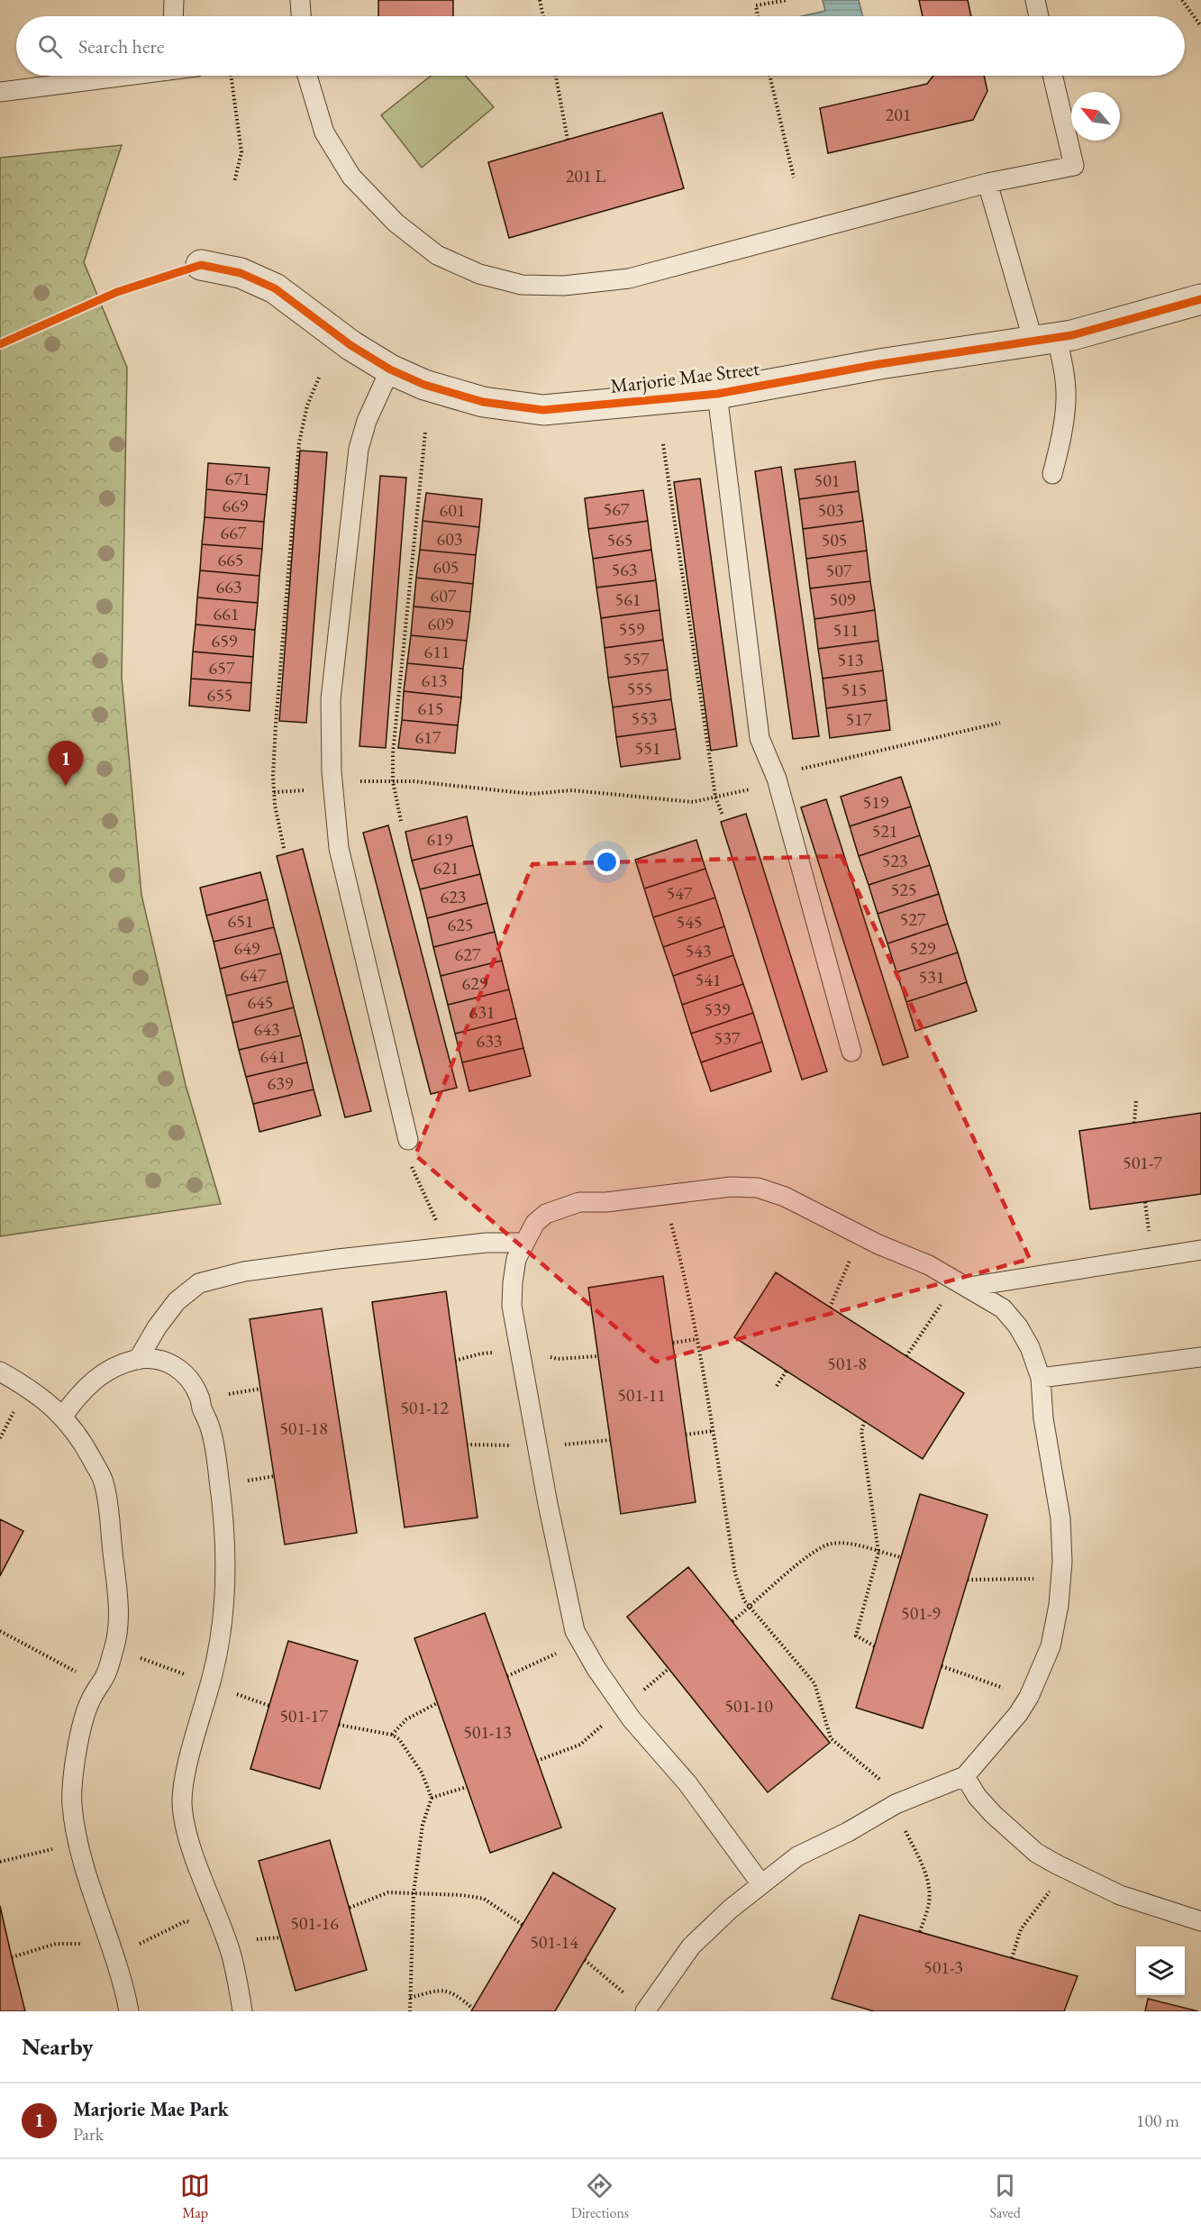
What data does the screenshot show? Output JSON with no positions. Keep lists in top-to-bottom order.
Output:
{
  "streets": {
    "street": ["Marjorie Mae Street"]
  },
  "house_numbers": [
    "201",
    "201 L",
    "671",
    "501",
    "669",
    "567",
    "601",
    "503",
    "667",
    "603",
    "565",
    "505",
    "665",
    "605",
    "563",
    "507",
    "663",
    "607",
    "561",
    "509",
    "661",
    "609",
    "559",
    "511",
    "659",
    "611",
    "557",
    "513",
    "657",
    "613",
    "555",
    "515",
    "655",
    "615",
    "553",
    "517",
    "617",
    "551",
    "519",
    "521",
    "619",
    "523",
    "621",
    "525",
    "547",
    "623",
    "527",
    "651",
    "545",
    "625",
    "649",
    "529",
    "543",
    "627",
    "647",
    "531",
    "541",
    "629",
    "645",
    "539",
    "631",
    "643",
    "537",
    "633",
    "641",
    "639",
    "501-7",
    "501-8",
    "501-11",
    "501-12",
    "501-18",
    "501-9",
    "501-10",
    "501-17",
    "501-13",
    "501-16",
    "501-14",
    "501-3"
  ],
  "north": "top left",
  "page": {
    "search": "Search here",
    "pins": "1",
    "heading": "Nearby",
    "list": [
      {
        "mark": "1",
        "name": "Marjorie Mae Park",
        "note": "Park",
        "value": "100 m"
      }
    ],
    "nav": ["Map", "Directions", "Saved"]
  }
}
